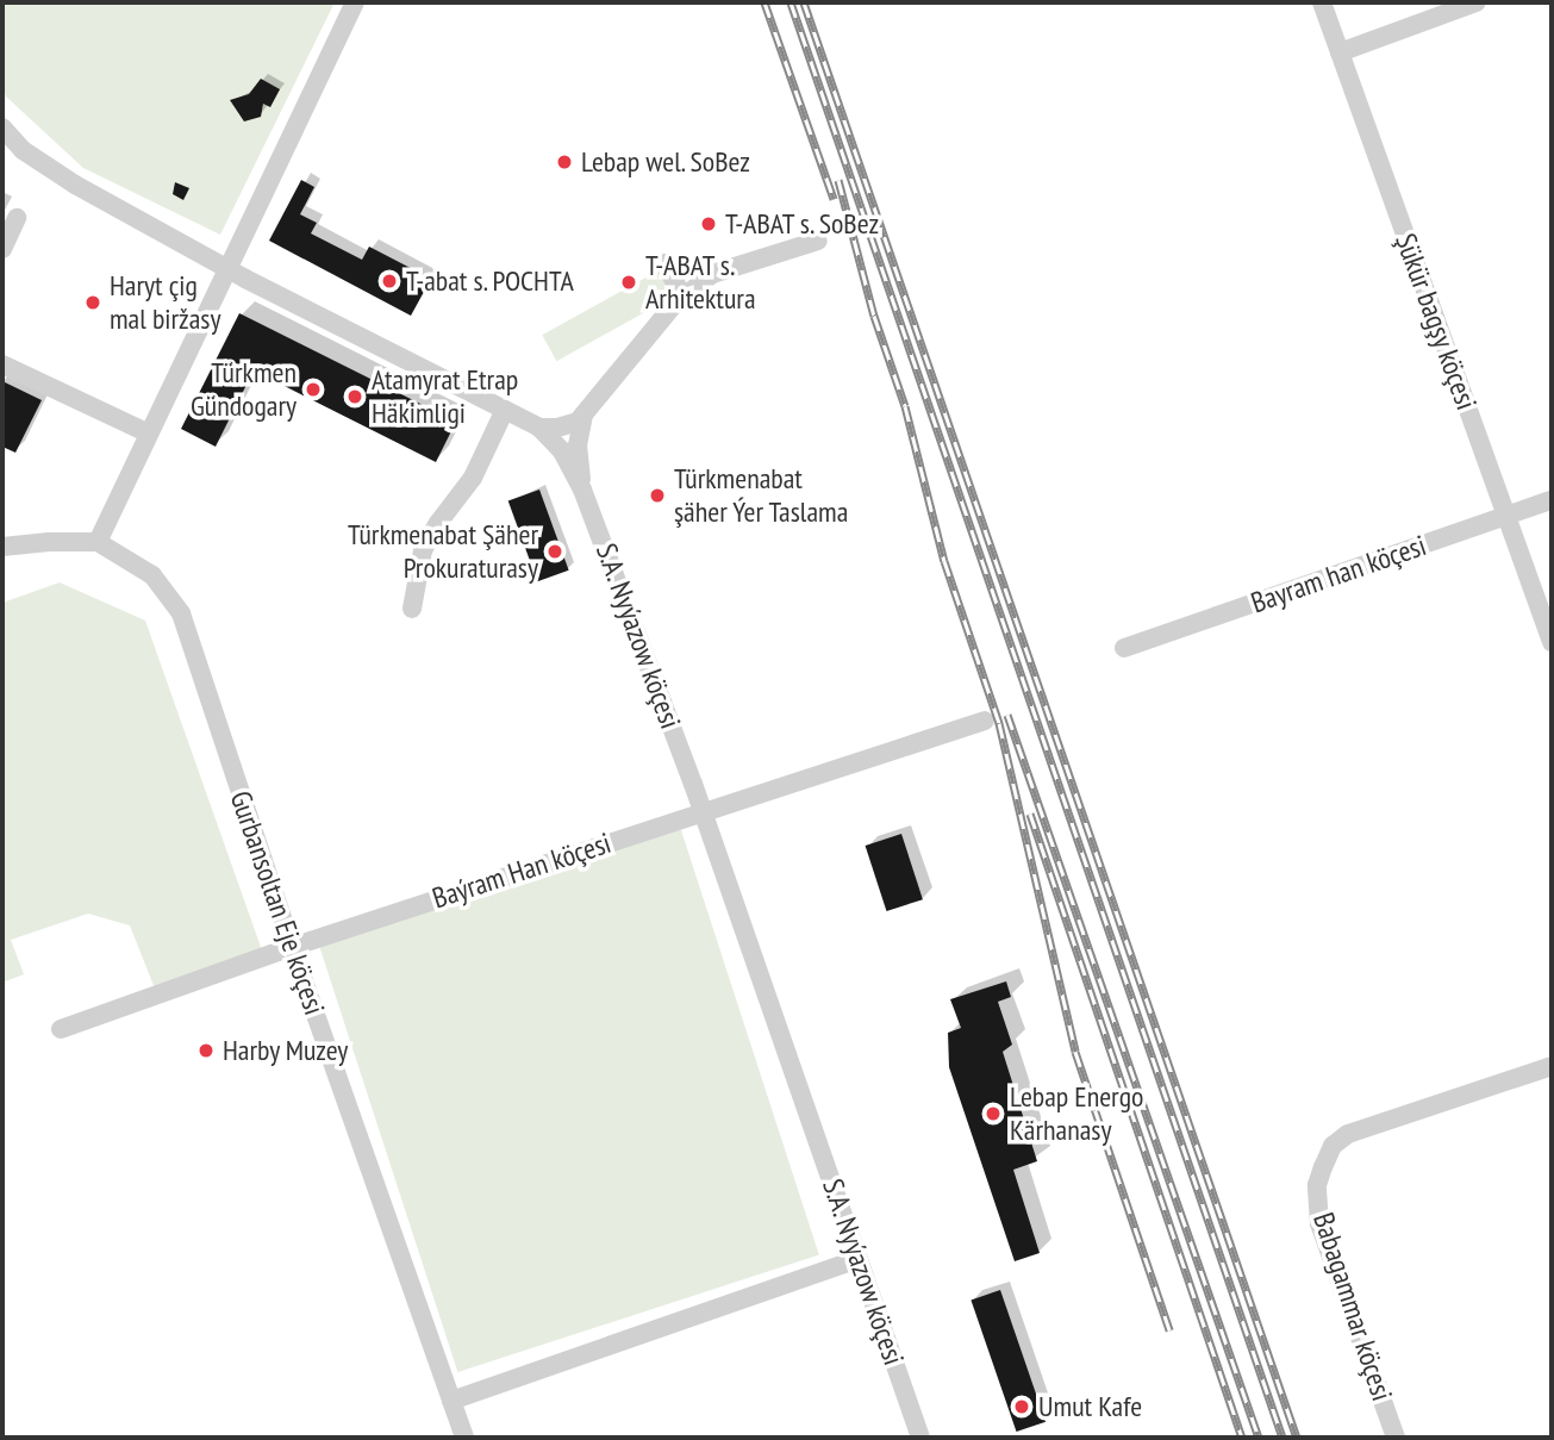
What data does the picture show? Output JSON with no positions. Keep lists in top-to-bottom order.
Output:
{
  "streets": {
    "street": [
      "Şükür bagşy köçesi",
      "Bayram han köçesi",
      "S.A. Nyýazow köçesi",
      "Baýram Han köçesi",
      "Gurbansoltan Eje köçesi",
      "Babagammar köçesi"
    ]
  },
  "crossings": [
    ["Şükür bagşy köçesi", "Bayram han köçesi"],
    ["S.A. Nyýazow köçesi", "Baýram Han köçesi"],
    ["Baýram Han köçesi", "Gurbansoltan Eje köçesi"]
  ],
  "places": [
    "Lebap wel. SoBez",
    "T-ABAT s. SoBez",
    "T-abat s. POCHTA",
    "T-ABAT s. Arhitektura",
    "Haryt çig mal biržasy",
    "Türkmen Gündogary",
    "Atamyrat Etrap Häkimligi",
    "Türkmenabat şäher Ýer Taslama",
    "Türkmenabat Şäher Prokuraturasy",
    "Harby Muzey",
    "Lebap Energo Kärhanasy",
    "Umut Kafe"
  ]
}
